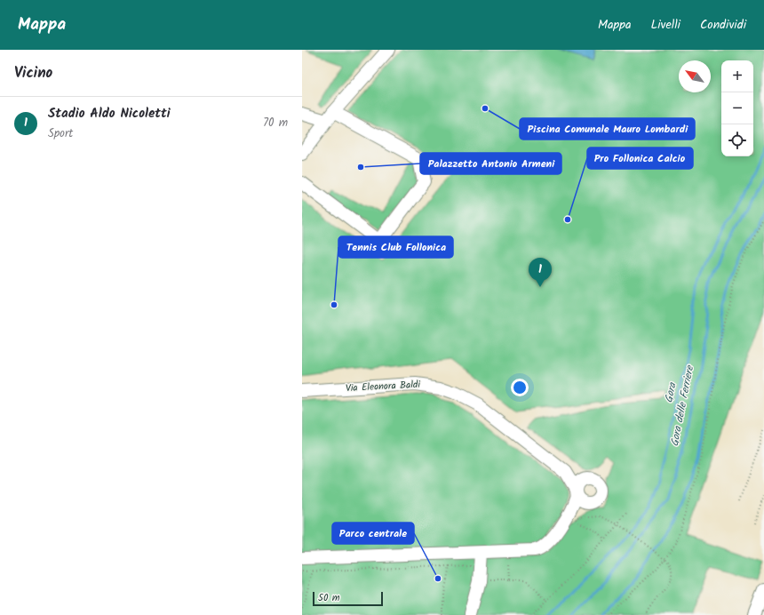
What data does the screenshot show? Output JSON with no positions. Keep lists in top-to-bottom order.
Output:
{
  "streets": {
    "street": ["Via Eleonora Baldi"]
  },
  "water": ["Gora", "Gora delle Ferriere"],
  "places": [
    "Piscina Comunale Mauro Lombardi",
    "Palazzetto Antonio Armeni",
    "Pro Follonica Calcio",
    "Tennis Club Follonica",
    "Parco centrale"
  ],
  "scale_bar": "50 m",
  "north": "top left",
  "page": {
    "header": "Mappa",
    "nav": ["Mappa", "Livelli", "Condividi"],
    "heading": "Vicino",
    "map_buttons": ["+", "−"],
    "list": [
      {
        "mark": "1",
        "name": "Stadio Aldo Nicoletti",
        "note": "Sport",
        "value": "70 m"
      }
    ],
    "pins": "1",
    "scale": "50 m"
  }
}
